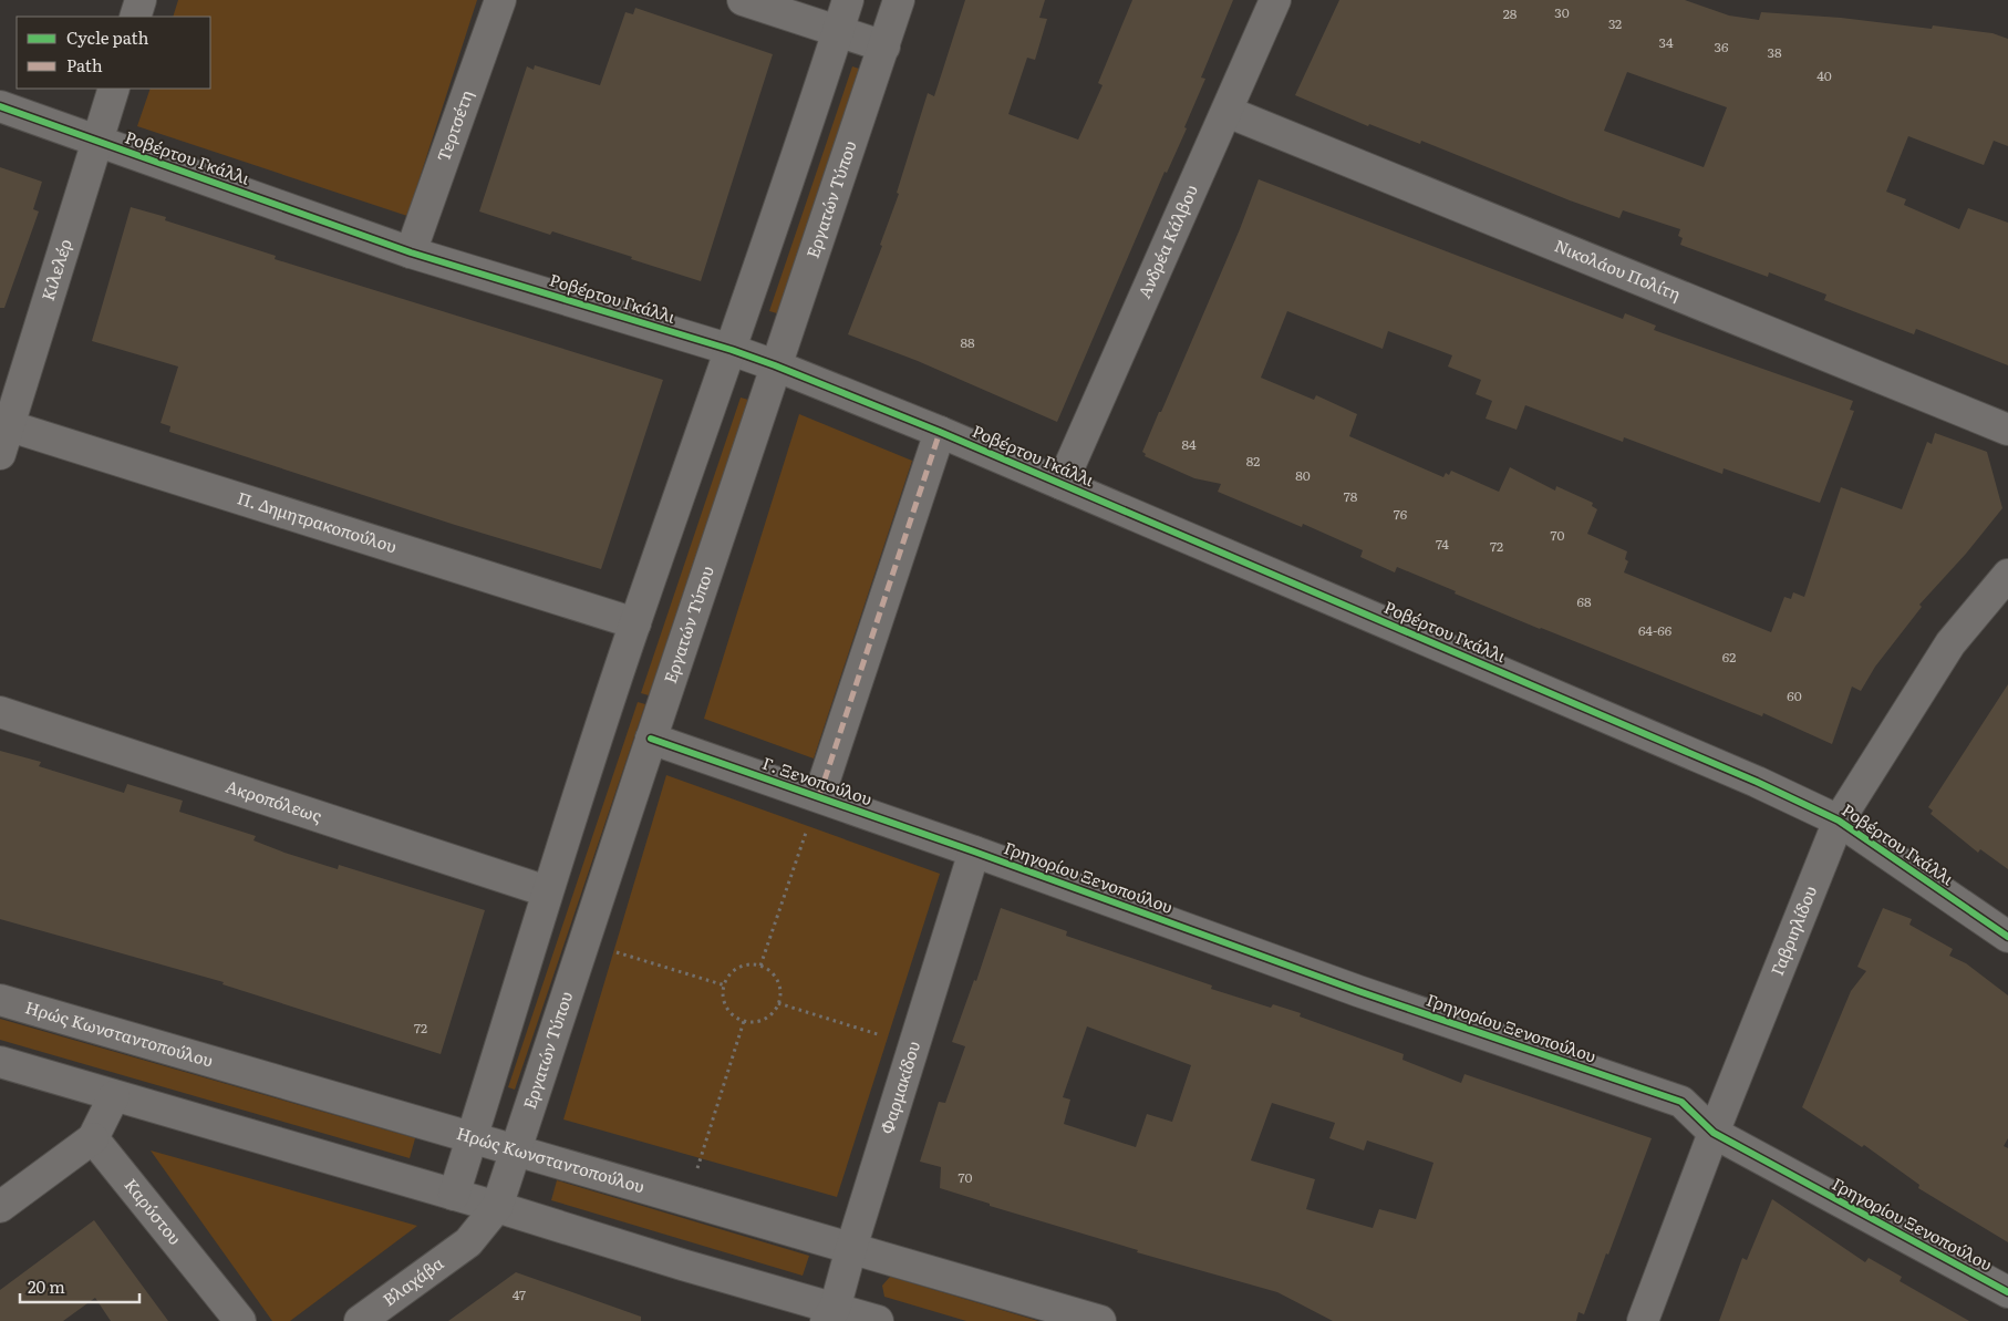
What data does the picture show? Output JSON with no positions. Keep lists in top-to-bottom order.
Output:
{
  "streets": {
    "street": [
      "Τερτσέτη",
      "Ροβέρτου Γκάλλι",
      "Εργατών Τύπου",
      "Ανδρέα Κάλβου",
      "Κιλελέρ",
      "Νικολάου Πολίτη",
      "Π. Δημητρακοπούλου",
      "Γ. Ξενοπούλου",
      "Ακροπόλεως",
      "Γρηγορίου Ξενοπούλου",
      "Γαβριηλίδου",
      "Ηρώς Κωνσταντοπούλου",
      "Φαρμακίδου",
      "Καρύστου",
      "Βλαχάβα"
    ]
  },
  "crossings": [
    ["Τερτσέτη", "Ροβέρτου Γκάλλι"],
    ["Ροβέρτου Γκάλλι", "Εργατών Τύπου"],
    ["Ροβέρτου Γκάλλι", "Ανδρέα Κάλβου"],
    ["Ροβέρτου Γκάλλι", "Κιλελέρ"],
    ["Ροβέρτου Γκάλλι", "Γαβριηλίδου"],
    ["Εργατών Τύπου", "Γ. Ξενοπούλου"],
    ["Εργατών Τύπου", "Ηρώς Κωνσταντοπούλου"],
    ["Εργατών Τύπου", "Βλαχάβα"],
    ["Ανδρέα Κάλβου", "Νικολάου Πολίτη"],
    ["Κιλελέρ", "Π. Δημητρακοπούλου"],
    ["Γ. Ξενοπούλου", "Γρηγορίου Ξενοπούλου"],
    ["Γ. Ξενοπούλου", "Φαρμακίδου"],
    ["Γρηγορίου Ξενοπούλου", "Γαβριηλίδου"],
    ["Γρηγορίου Ξενοπούλου", "Φαρμακίδου"],
    ["Ηρώς Κωνσταντοπούλου", "Φαρμακίδου"]
  ],
  "house_numbers": [
    "30",
    "28",
    "32",
    "34",
    "36",
    "38",
    "40",
    "88",
    "84",
    "82",
    "80",
    "78",
    "76",
    "70",
    "74",
    "72",
    "68",
    "64-66",
    "62",
    "60",
    "72",
    "70",
    "47"
  ],
  "legend": ["Cycle path", "Path"],
  "scale_bar": "20 m"
}
